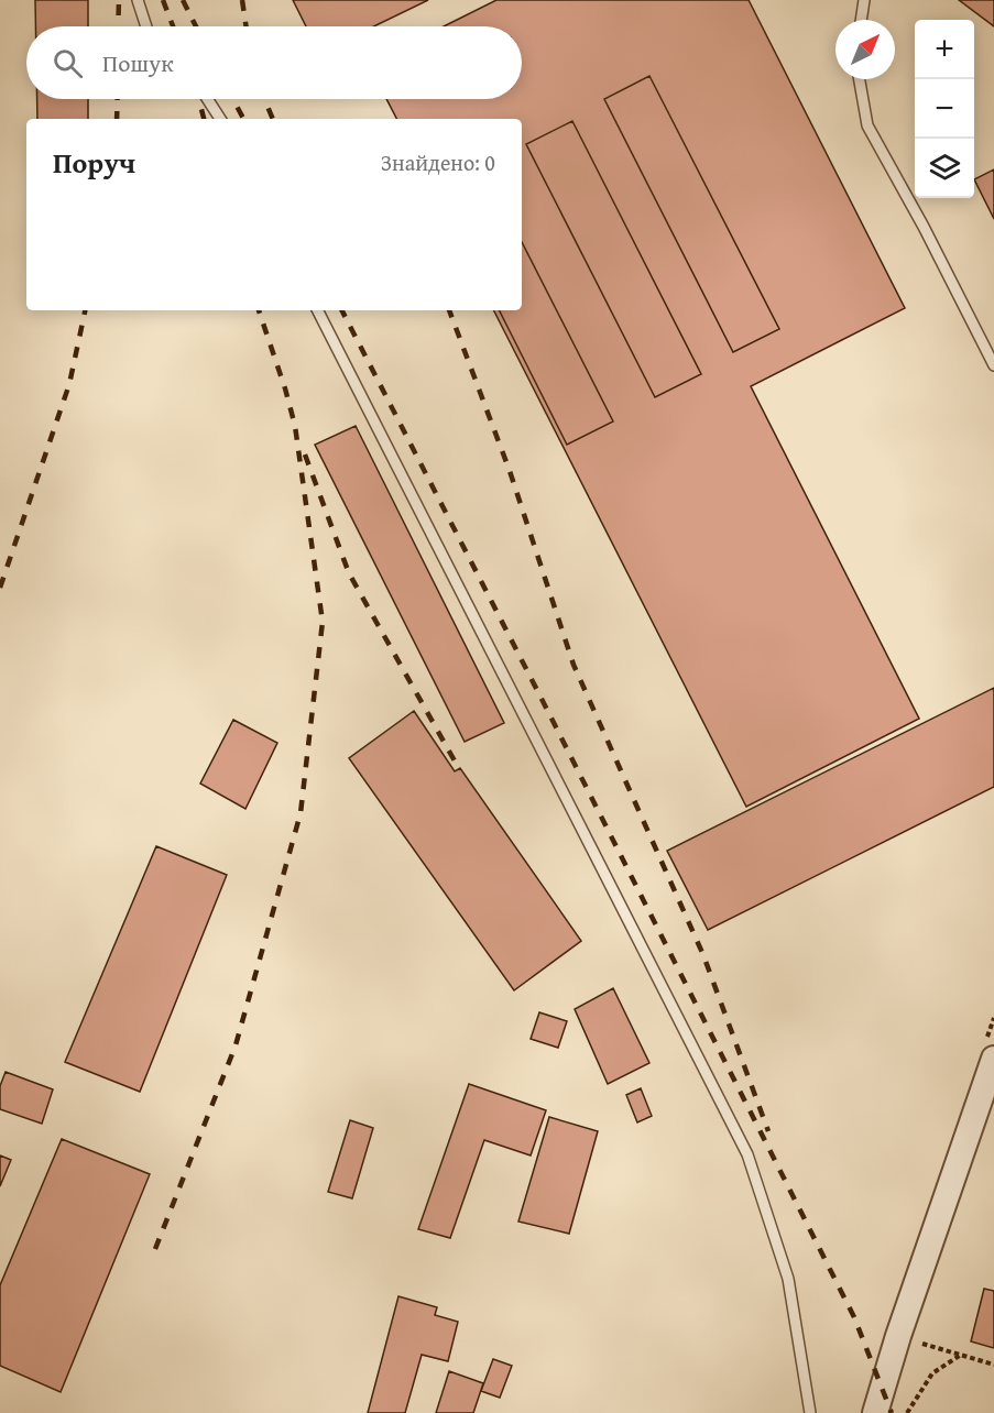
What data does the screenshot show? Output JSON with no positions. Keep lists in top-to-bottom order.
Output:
{
  "north": "top right",
  "page": {
    "map_buttons": ["+", "−"],
    "search": "Пошук",
    "heading": ["Поруч", "Знайдено: 0"]
  }
}
